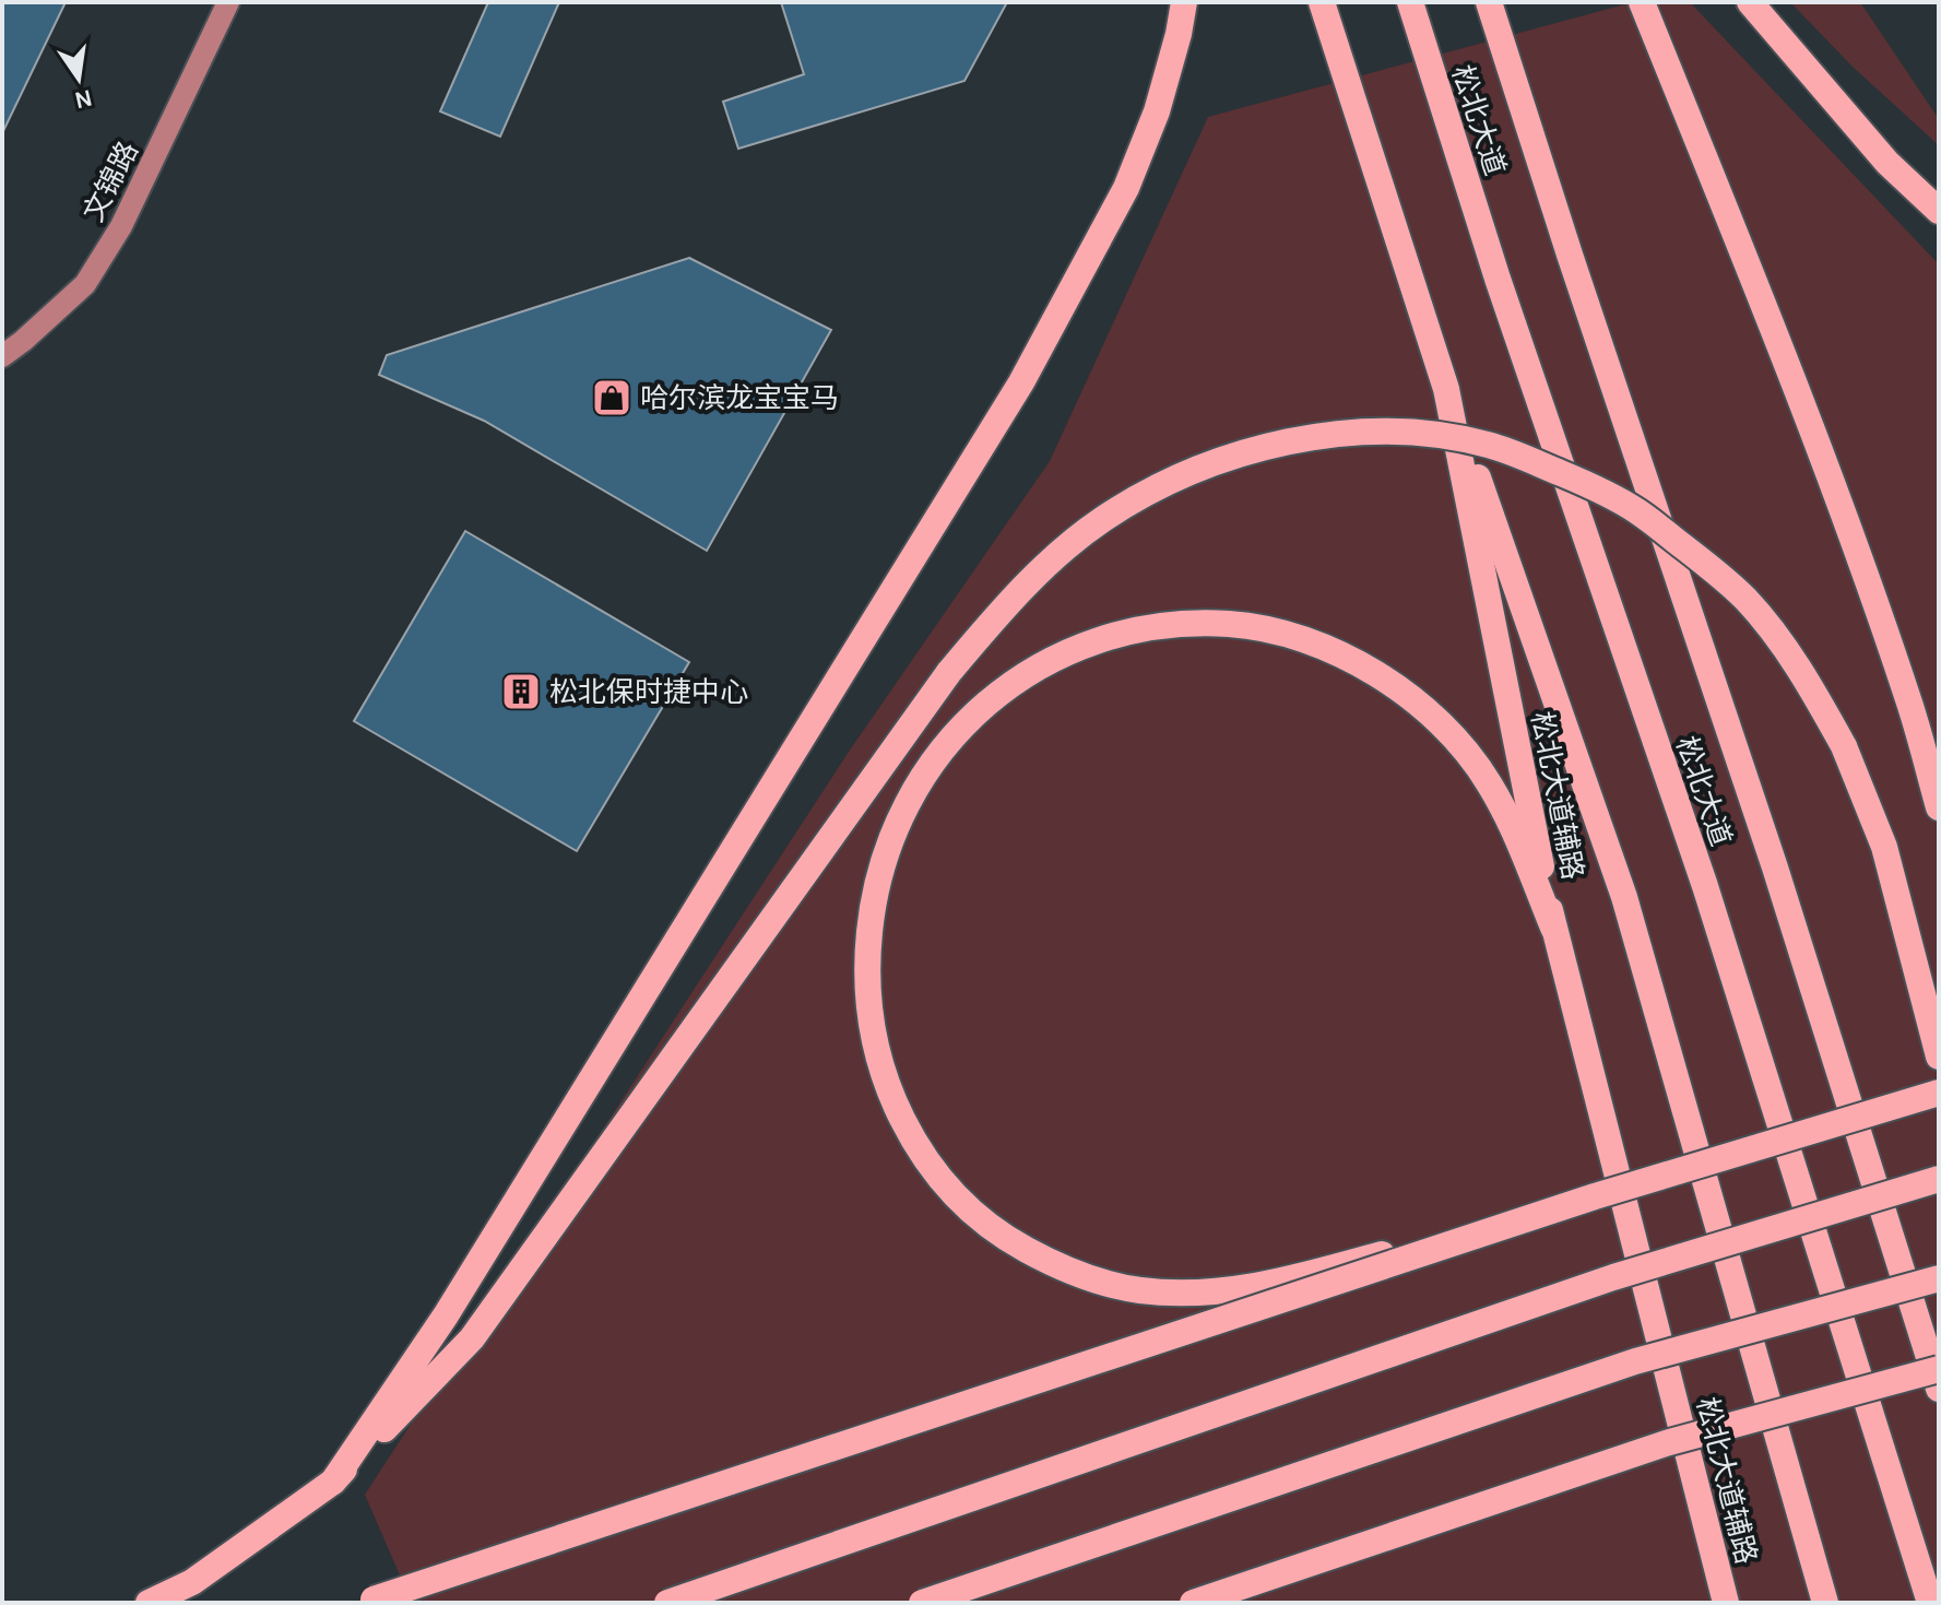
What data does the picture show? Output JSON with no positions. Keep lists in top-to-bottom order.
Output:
{
  "streets": {
    "highway": ["松北大道", "松北大道辅路"],
    "street": ["文锦路"]
  },
  "places": {
    "shop": ["哈尔滨龙宝宝马"],
    "building": ["松北保时捷中心"]
  },
  "north": "bottom"
}
